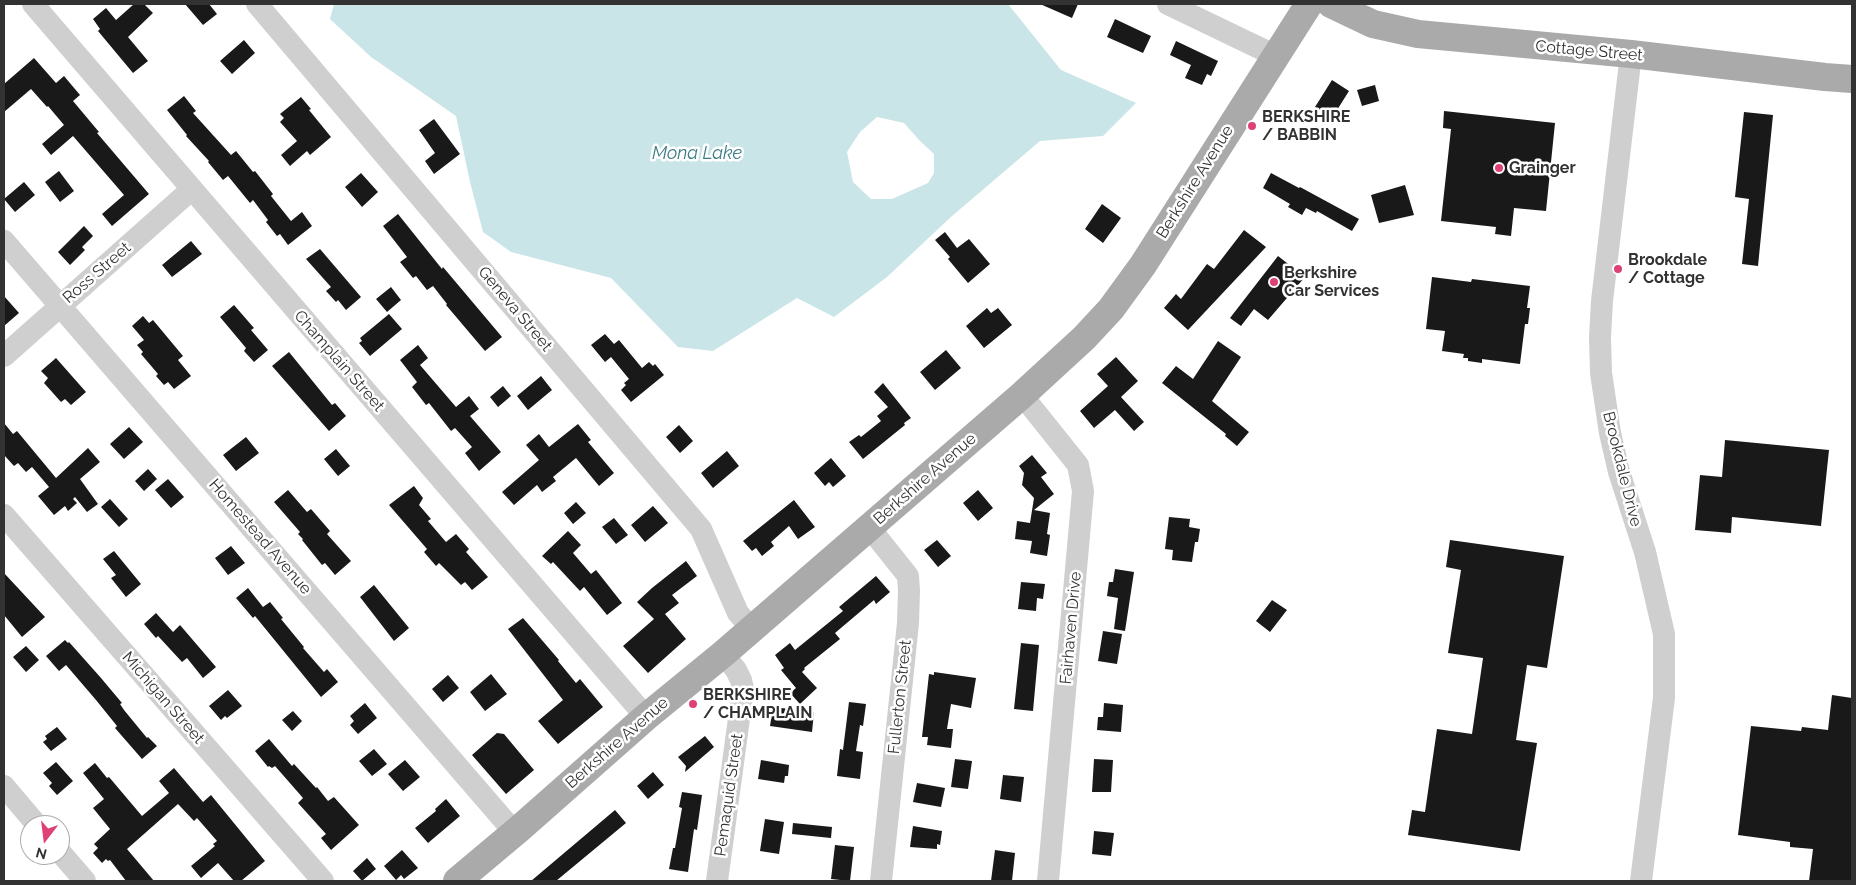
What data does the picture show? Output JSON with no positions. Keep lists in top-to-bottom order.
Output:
{
  "streets": {
    "main road": ["Cottage Street", "Berkshire Avenue"],
    "street": [
      "Ross Street",
      "Geneva Street",
      "Champlain Street",
      "Brookdale Drive",
      "Homestead Avenue",
      "Fairhaven Drive",
      "Fullerton Street",
      "Michigan Street",
      "Pemaquid Street"
    ]
  },
  "crossings": [
    ["Cottage Street", "Brookdale Drive"],
    ["Berkshire Avenue", "Geneva Street"],
    ["Berkshire Avenue", "Champlain Street"],
    ["Berkshire Avenue", "Homestead Avenue"],
    ["Berkshire Avenue", "Fairhaven Drive"],
    ["Berkshire Avenue", "Fullerton Street"],
    ["Berkshire Avenue", "Pemaquid Street"],
    ["Ross Street", "Champlain Street"],
    ["Ross Street", "Homestead Avenue"]
  ],
  "water": ["Mona Lake"],
  "places": [
    "BERKSHIRE / BABBIN",
    "Grainger",
    "Brookdale / Cottage",
    "Berkshire Car Services",
    "BERKSHIRE / CHAMPLAIN"
  ],
  "north": "bottom"
}
